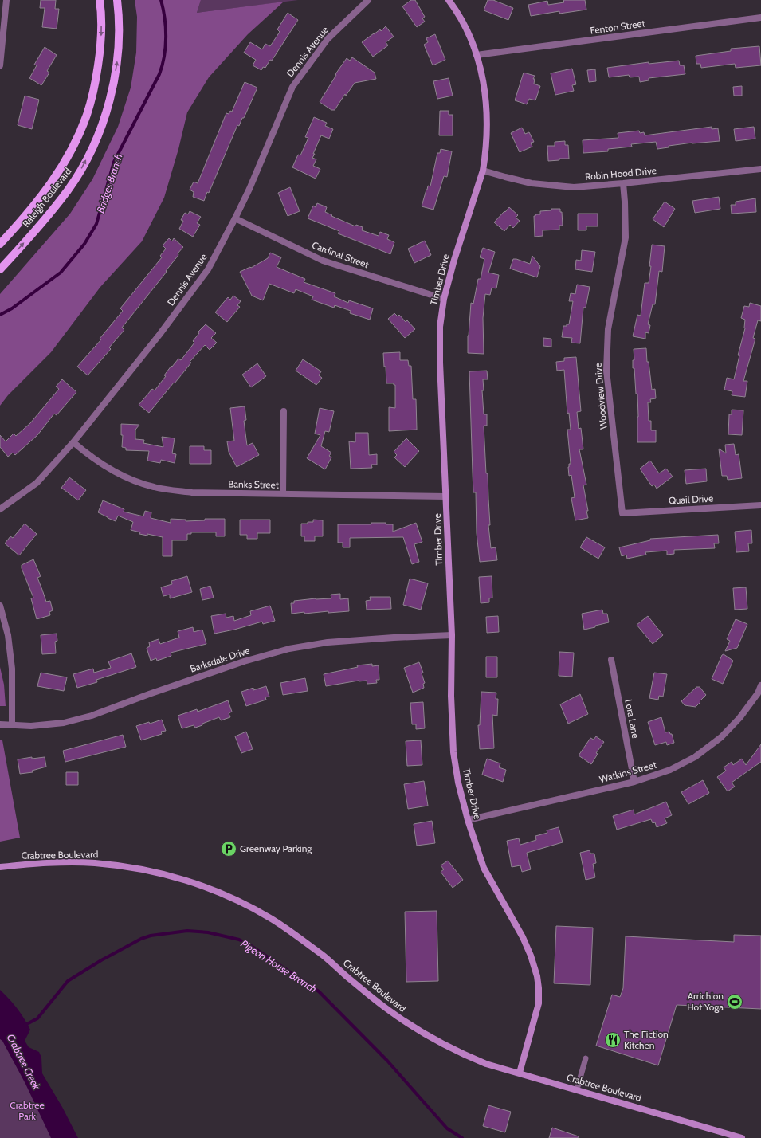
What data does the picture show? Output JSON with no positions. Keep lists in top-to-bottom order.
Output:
{
  "streets": {
    "main road": ["Raleigh Boulevard"],
    "street": [
      "Fenton Street",
      "Dennis Avenue",
      "Robin Hood Drive",
      "Cardinal Street",
      "Timber Drive",
      "Woodview Drive",
      "Banks Street",
      "Quail Drive",
      "Barksdale Drive",
      "Lora Lane",
      "Watkins Street",
      "Crabtree Boulevard"
    ]
  },
  "crossings": [
    ["Fenton Street", "Timber Drive"],
    ["Dennis Avenue", "Cardinal Street"],
    ["Dennis Avenue", "Banks Street"],
    ["Robin Hood Drive", "Timber Drive"],
    ["Robin Hood Drive", "Woodview Drive"],
    ["Cardinal Street", "Timber Drive"],
    ["Timber Drive", "Banks Street"],
    ["Timber Drive", "Barksdale Drive"],
    ["Timber Drive", "Watkins Street"],
    ["Timber Drive", "Crabtree Boulevard"],
    ["Woodview Drive", "Quail Drive"],
    ["Lora Lane", "Watkins Street"]
  ],
  "water": ["Bridges Branch", "Pigeon House Branch", "Crabtree Creek"],
  "parks": ["Crabtree Park"],
  "places": {
    "parking": ["Greenway Parking"],
    "sports": ["Arrichion Hot Yoga"],
    "restaurant": ["The Fiction Kitchen"]
  }
}
